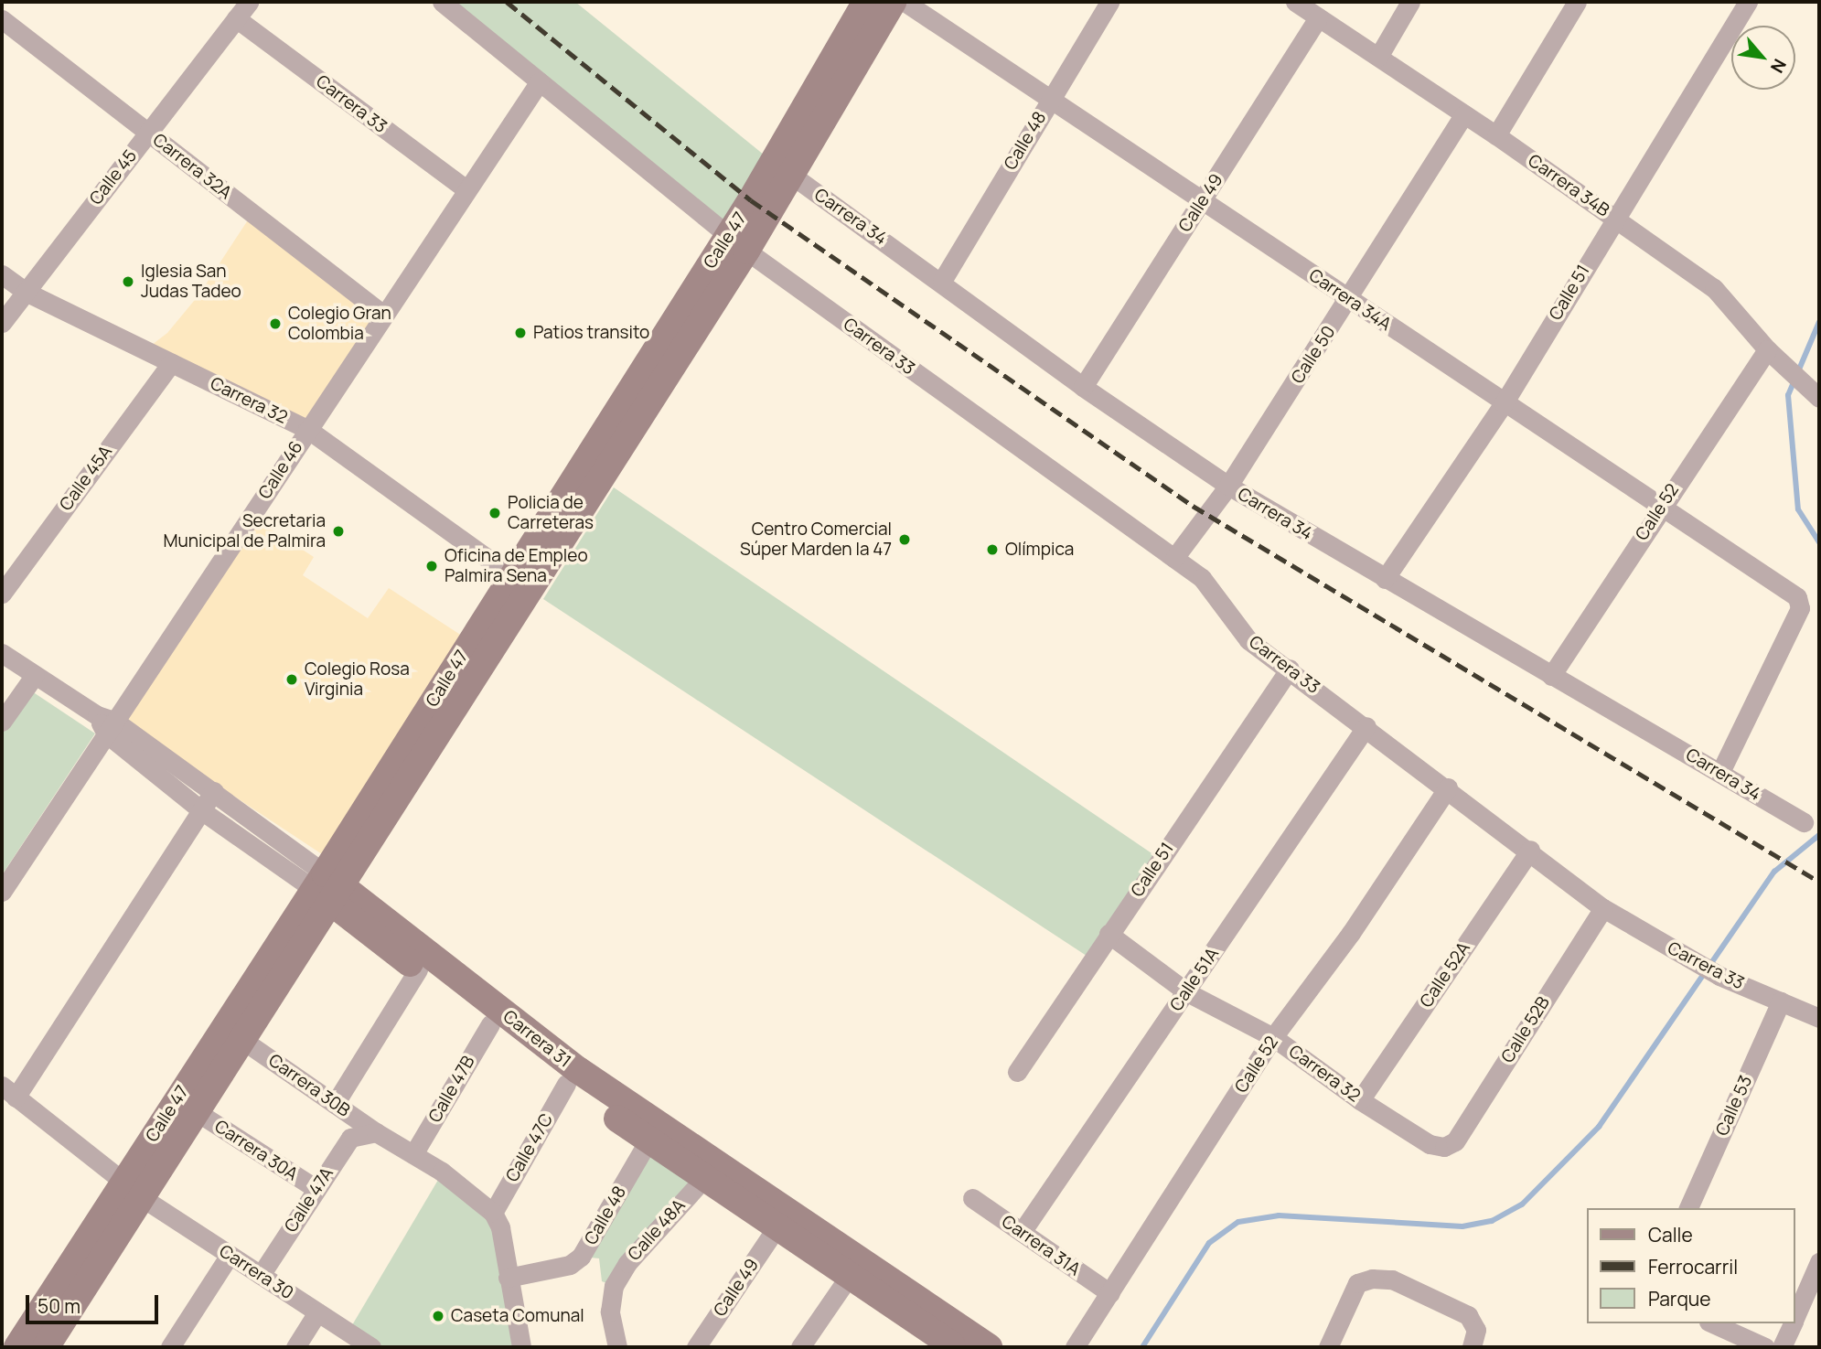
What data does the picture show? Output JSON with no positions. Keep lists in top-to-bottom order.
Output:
{
  "streets": {
    "main road": ["Calle 47", "Carrera 31"],
    "street": [
      "Carrera 33",
      "Calle 48",
      "Carrera 32A",
      "Calle 45",
      "Carrera 34B",
      "Calle 49",
      "Carrera 34",
      "Calle 51",
      "Carrera 34A",
      "Calle 50",
      "Carrera 32",
      "Calle 46",
      "Calle 45A",
      "Calle 52",
      "Calle 52A",
      "Calle 51A",
      "Calle 52B",
      "Carrera 30B",
      "Calle 47B",
      "Calle 53",
      "Calle 47C",
      "Carrera 30A",
      "Calle 47A",
      "Calle 48A",
      "Carrera 31A",
      "Carrera 30"
    ]
  },
  "crossings": [
    ["Carrera 33", "Calle 45"],
    ["Carrera 33", "Calle 47"],
    ["Carrera 33", "Calle 51"],
    ["Carrera 33", "Calle 50"],
    ["Carrera 33", "Calle 46"],
    ["Carrera 33", "Calle 52"],
    ["Carrera 33", "Calle 52A"],
    ["Carrera 33", "Calle 51A"],
    ["Carrera 33", "Calle 52B"],
    ["Carrera 33", "Calle 53"],
    ["Calle 48", "Carrera 34"],
    ["Calle 48", "Carrera 34A"],
    ["Calle 48", "Carrera 31"],
    ["Carrera 32A", "Calle 45"],
    ["Carrera 32A", "Calle 46"],
    ["Calle 45", "Carrera 32"],
    ["Carrera 34B", "Calle 49"],
    ["Carrera 34B", "Calle 51"],
    ["Carrera 34B", "Calle 50"],
    ["Carrera 34B", "Calle 52"],
    ["Calle 49", "Carrera 34"],
    ["Calle 49", "Carrera 34A"],
    ["Calle 49", "Carrera 31"],
    ["Carrera 34", "Calle 47"],
    ["Carrera 34", "Calle 51"],
    ["Carrera 34", "Carrera 34A"],
    ["Carrera 34", "Calle 50"],
    ["Carrera 34", "Calle 52"],
    ["Calle 47", "Carrera 32"],
    ["Calle 47", "Carrera 31"],
    ["Calle 47", "Carrera 30B"],
    ["Calle 47", "Carrera 30A"],
    ["Calle 47", "Carrera 30"],
    ["Calle 51", "Carrera 34A"],
    ["Calle 51", "Carrera 32"],
    ["Carrera 34A", "Calle 50"],
    ["Carrera 34A", "Calle 52"],
    ["Carrera 32", "Calle 46"],
    ["Carrera 32", "Calle 45A"],
    ["Carrera 32", "Calle 52"],
    ["Carrera 32", "Calle 52A"],
    ["Carrera 32", "Calle 51A"],
    ["Carrera 32", "Calle 52B"],
    ["Calle 46", "Carrera 31"],
    ["Calle 52", "Carrera 31A"],
    ["Calle 51A", "Carrera 31A"],
    ["Carrera 31", "Calle 47B"],
    ["Carrera 31", "Calle 47C"],
    ["Carrera 31", "Calle 48A"],
    ["Carrera 30B", "Calle 47B"],
    ["Carrera 30B", "Calle 47C"],
    ["Carrera 30B", "Calle 47A"],
    ["Carrera 30A", "Calle 47A"],
    ["Calle 47A", "Carrera 30"]
  ],
  "places": [
    "Iglesia San Judas Tadeo",
    "Colegio Gran Colombia",
    "Patios transito",
    "Policia de Carreteras",
    "Secretaria Municipal de Palmira",
    "Centro Comercial Súper Marden la 47",
    "Olímpica",
    "Oficina de Empleo Palmira Sena",
    "Colegio Rosa Virginia",
    "Caseta Comunal"
  ],
  "legend": ["Calle", "Ferrocarril", "Parque"],
  "scale_bar": "50 m",
  "north": "bottom right"
}
